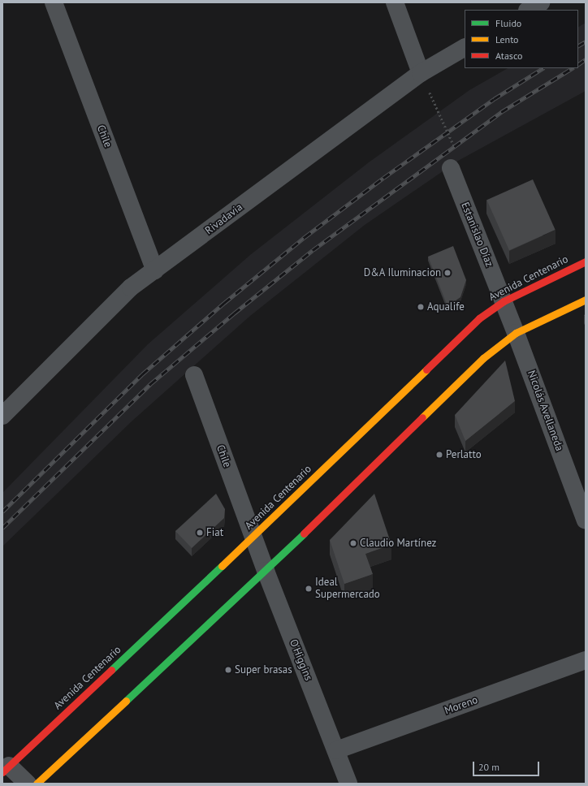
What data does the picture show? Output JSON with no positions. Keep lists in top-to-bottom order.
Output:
{
  "streets": {
    "main road": ["Avenida Centenario"],
    "street": [
      "Chile",
      "Rivadavia",
      "Estanislao Díaz",
      "Nicolás Avellaneda",
      "O'Higgins",
      "Moreno"
    ]
  },
  "crossings": [
    ["Chile", "Rivadavia"],
    ["Chile", "Avenida Centenario"],
    ["Chile", "O'Higgins"],
    ["Estanislao Díaz", "Avenida Centenario"],
    ["Estanislao Díaz", "Nicolás Avellaneda"],
    ["Avenida Centenario", "Nicolás Avellaneda"],
    ["Avenida Centenario", "O'Higgins"],
    ["O'Higgins", "Moreno"]
  ],
  "places": [
    "D&A Iluminacion",
    "Aqualife",
    "Perlatto",
    "Fiat",
    "Claudio Martínez",
    "Ideal Supermercado",
    "Super brasas"
  ],
  "legend": ["Fluido", "Lento", "Atasco"],
  "scale_bar": "20 m"
}
